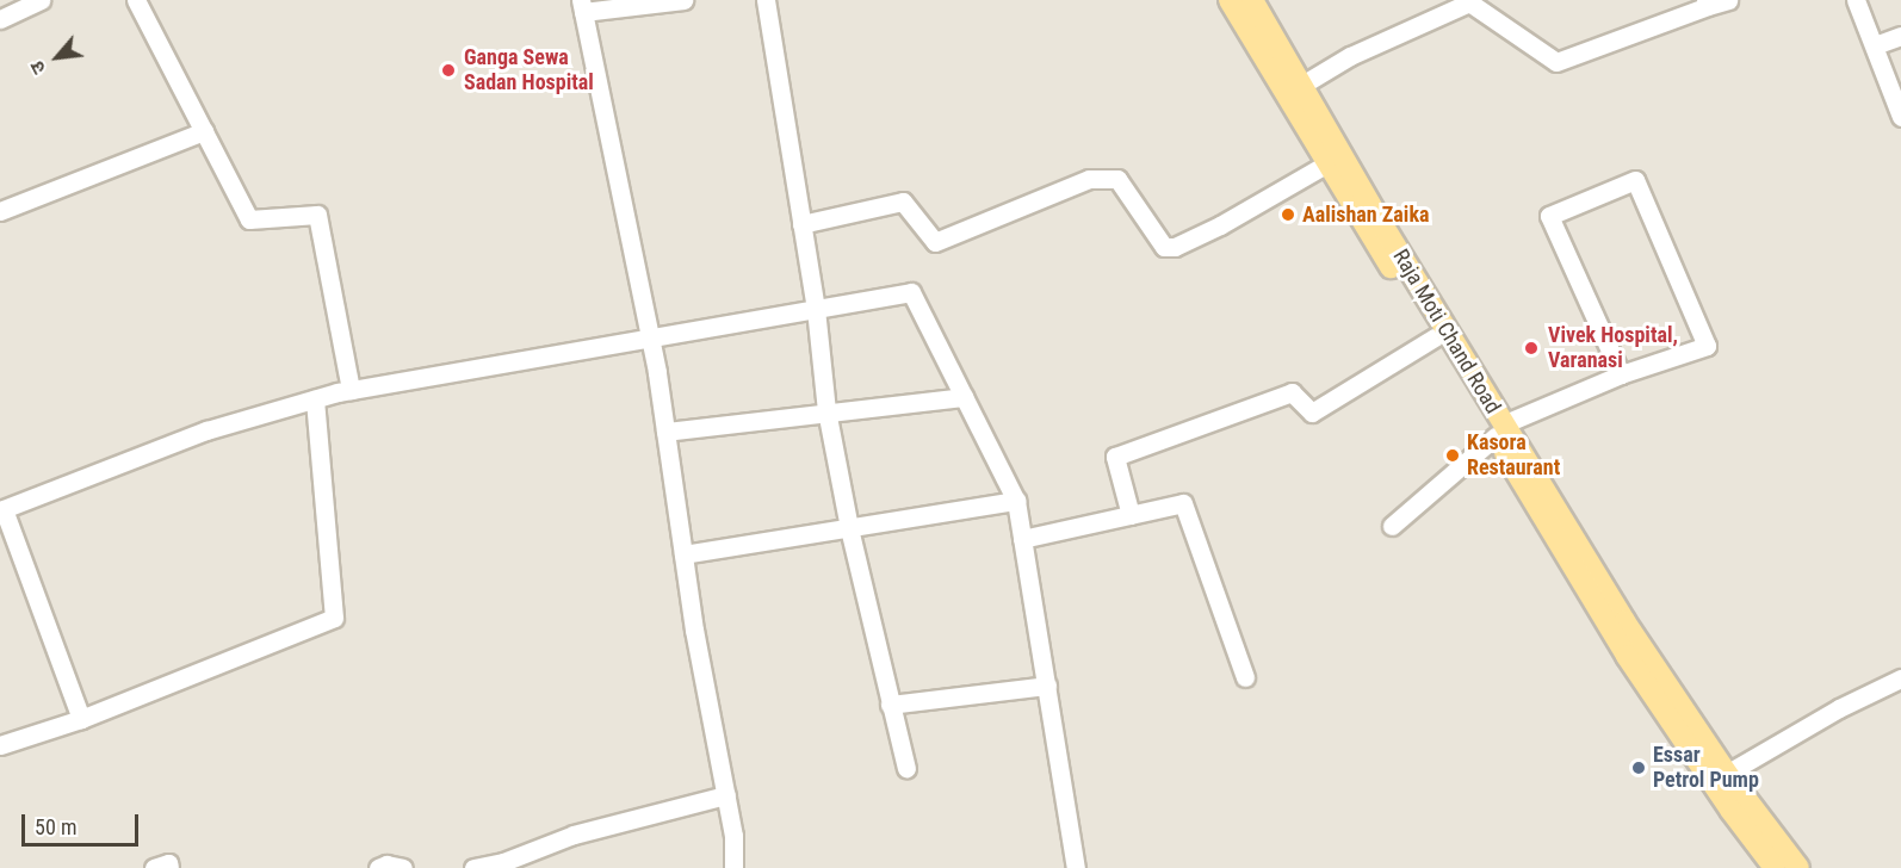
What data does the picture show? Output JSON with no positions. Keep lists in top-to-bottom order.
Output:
{
  "streets": {
    "main road": ["Raja Moti Chand Road"]
  },
  "places": [
    "Ganga Sewa Sadan Hospital",
    "Aalishan Zaika",
    "Vivek Hospital, Varanasi",
    "Kasora Restaurant",
    "Essar Petrol Pump"
  ],
  "scale_bar": "50 m",
  "north": "bottom left"
}
